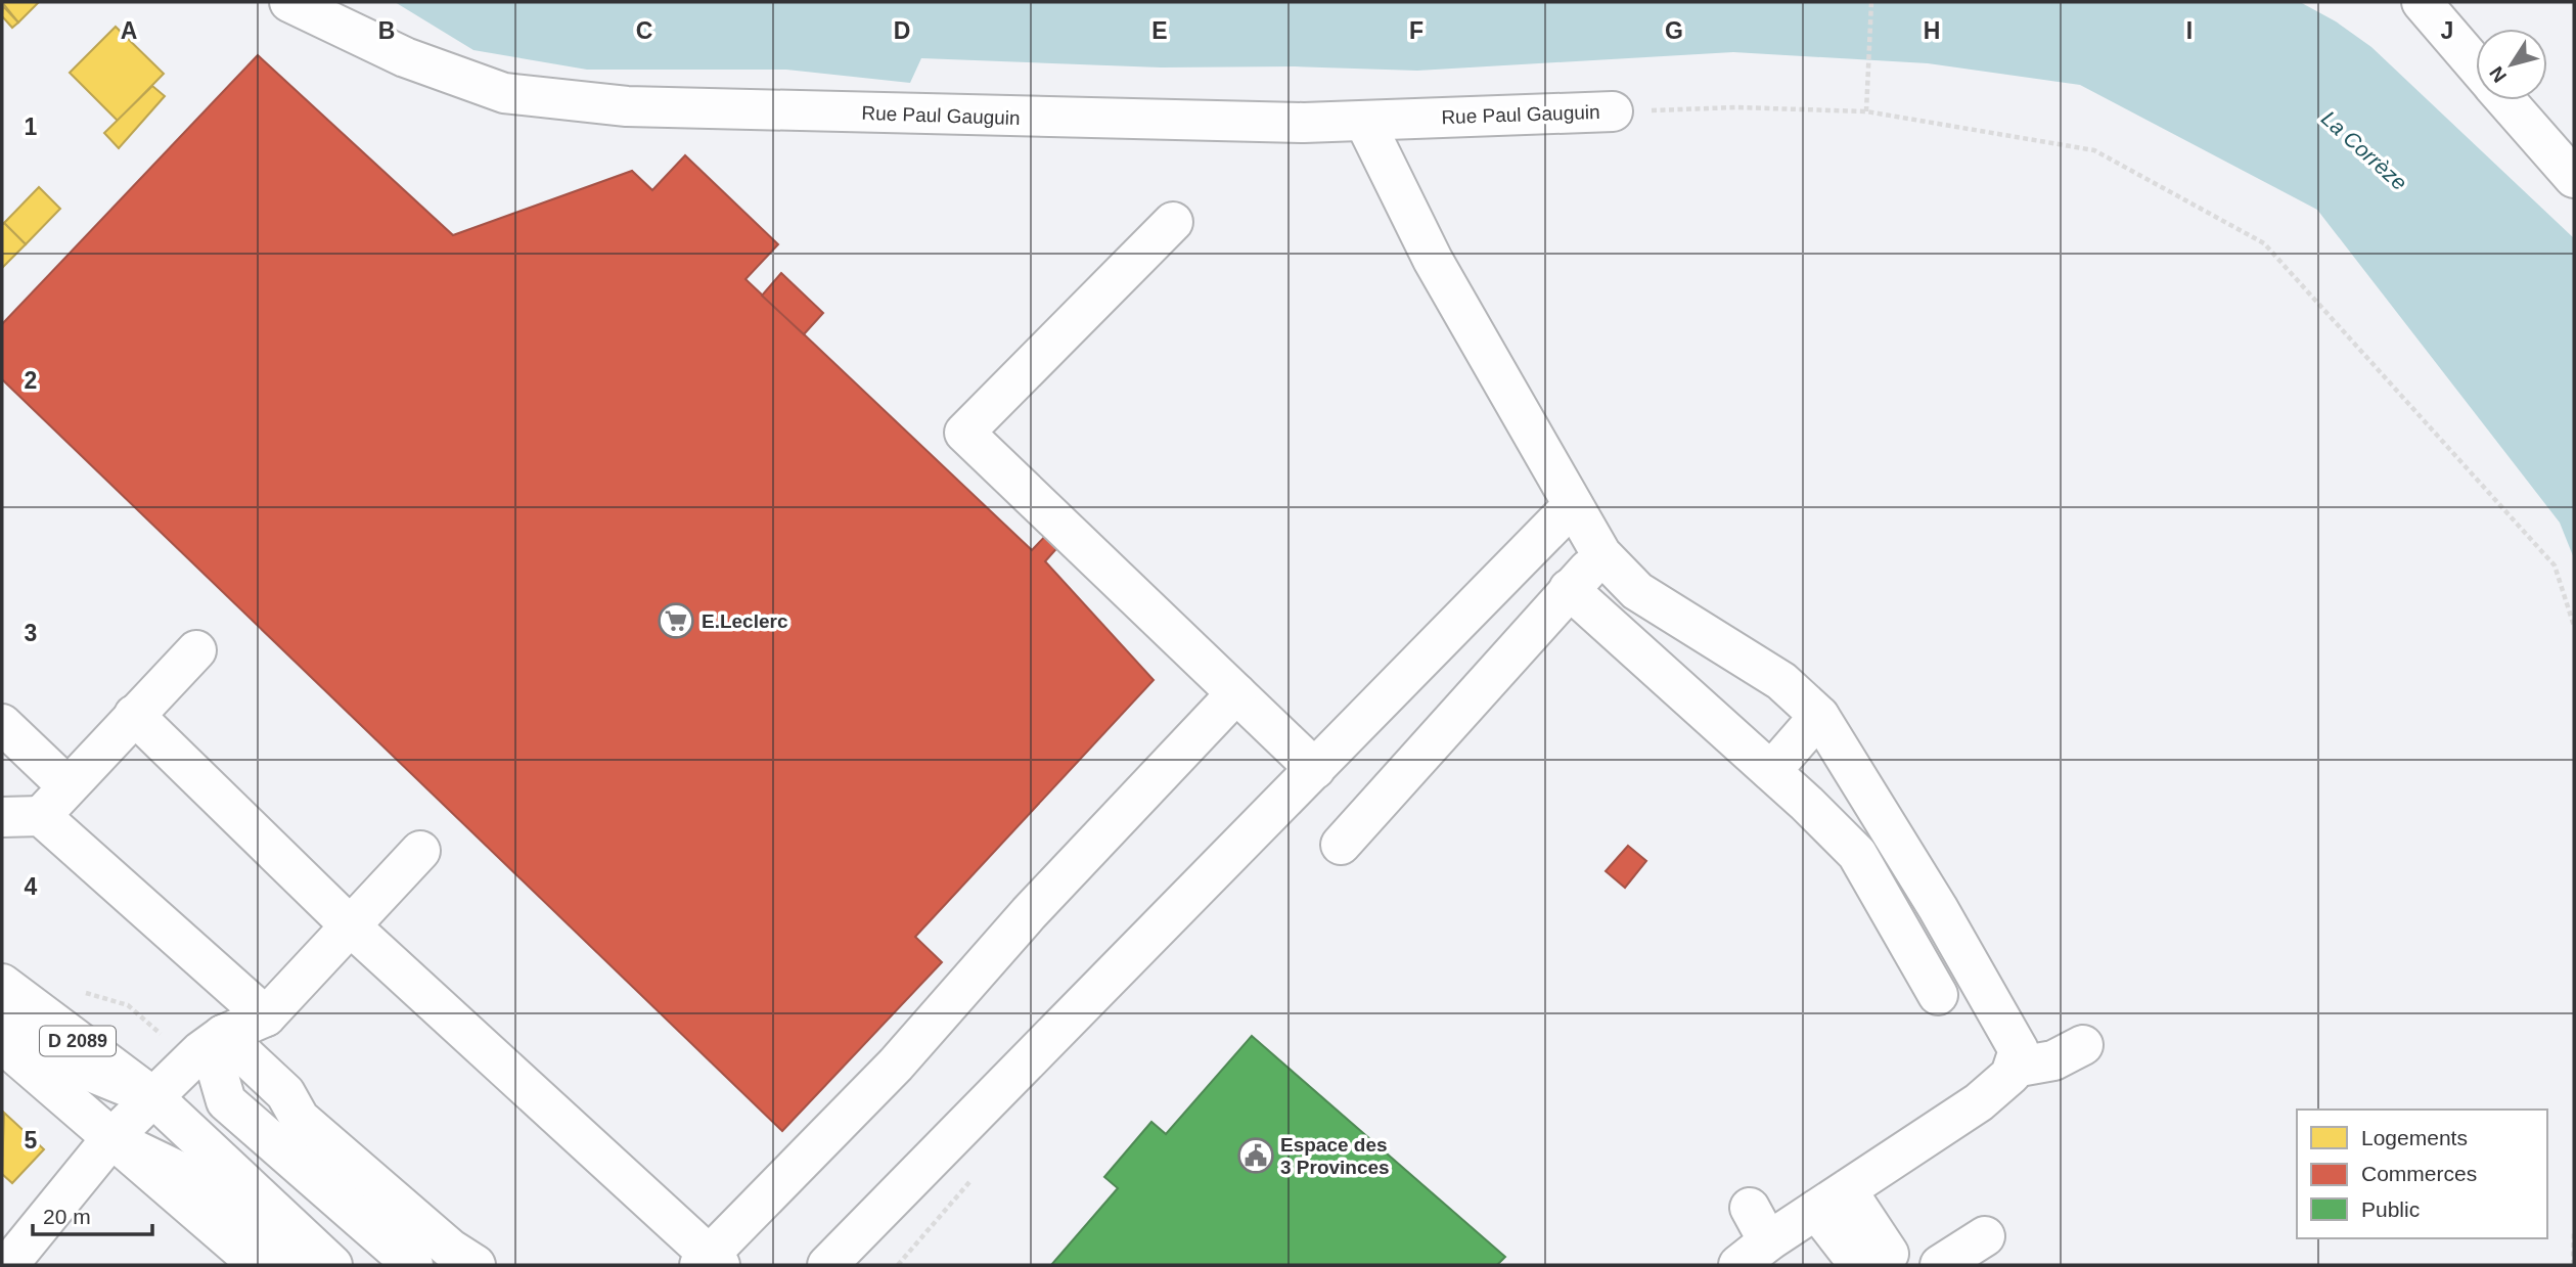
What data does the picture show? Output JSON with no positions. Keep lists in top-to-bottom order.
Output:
{
  "streets": {
    "street": ["Rue Paul Gauguin", "D 2089"]
  },
  "water": ["La Corrèze"],
  "places": {
    "supermarket": ["E.Leclerc"],
    "public building": ["Espace des 3 Provinces"]
  },
  "legend": ["Logements", "Commerces", "Public"],
  "scale_bar": "20 m",
  "north": "bottom left",
  "grid": {
    "columns": [
      "A",
      "B",
      "C",
      "D",
      "E",
      "F",
      "G",
      "H",
      "I",
      "J"
    ],
    "rows": [
      "1",
      "2",
      "3",
      "4",
      "5"
    ]
  }
}
